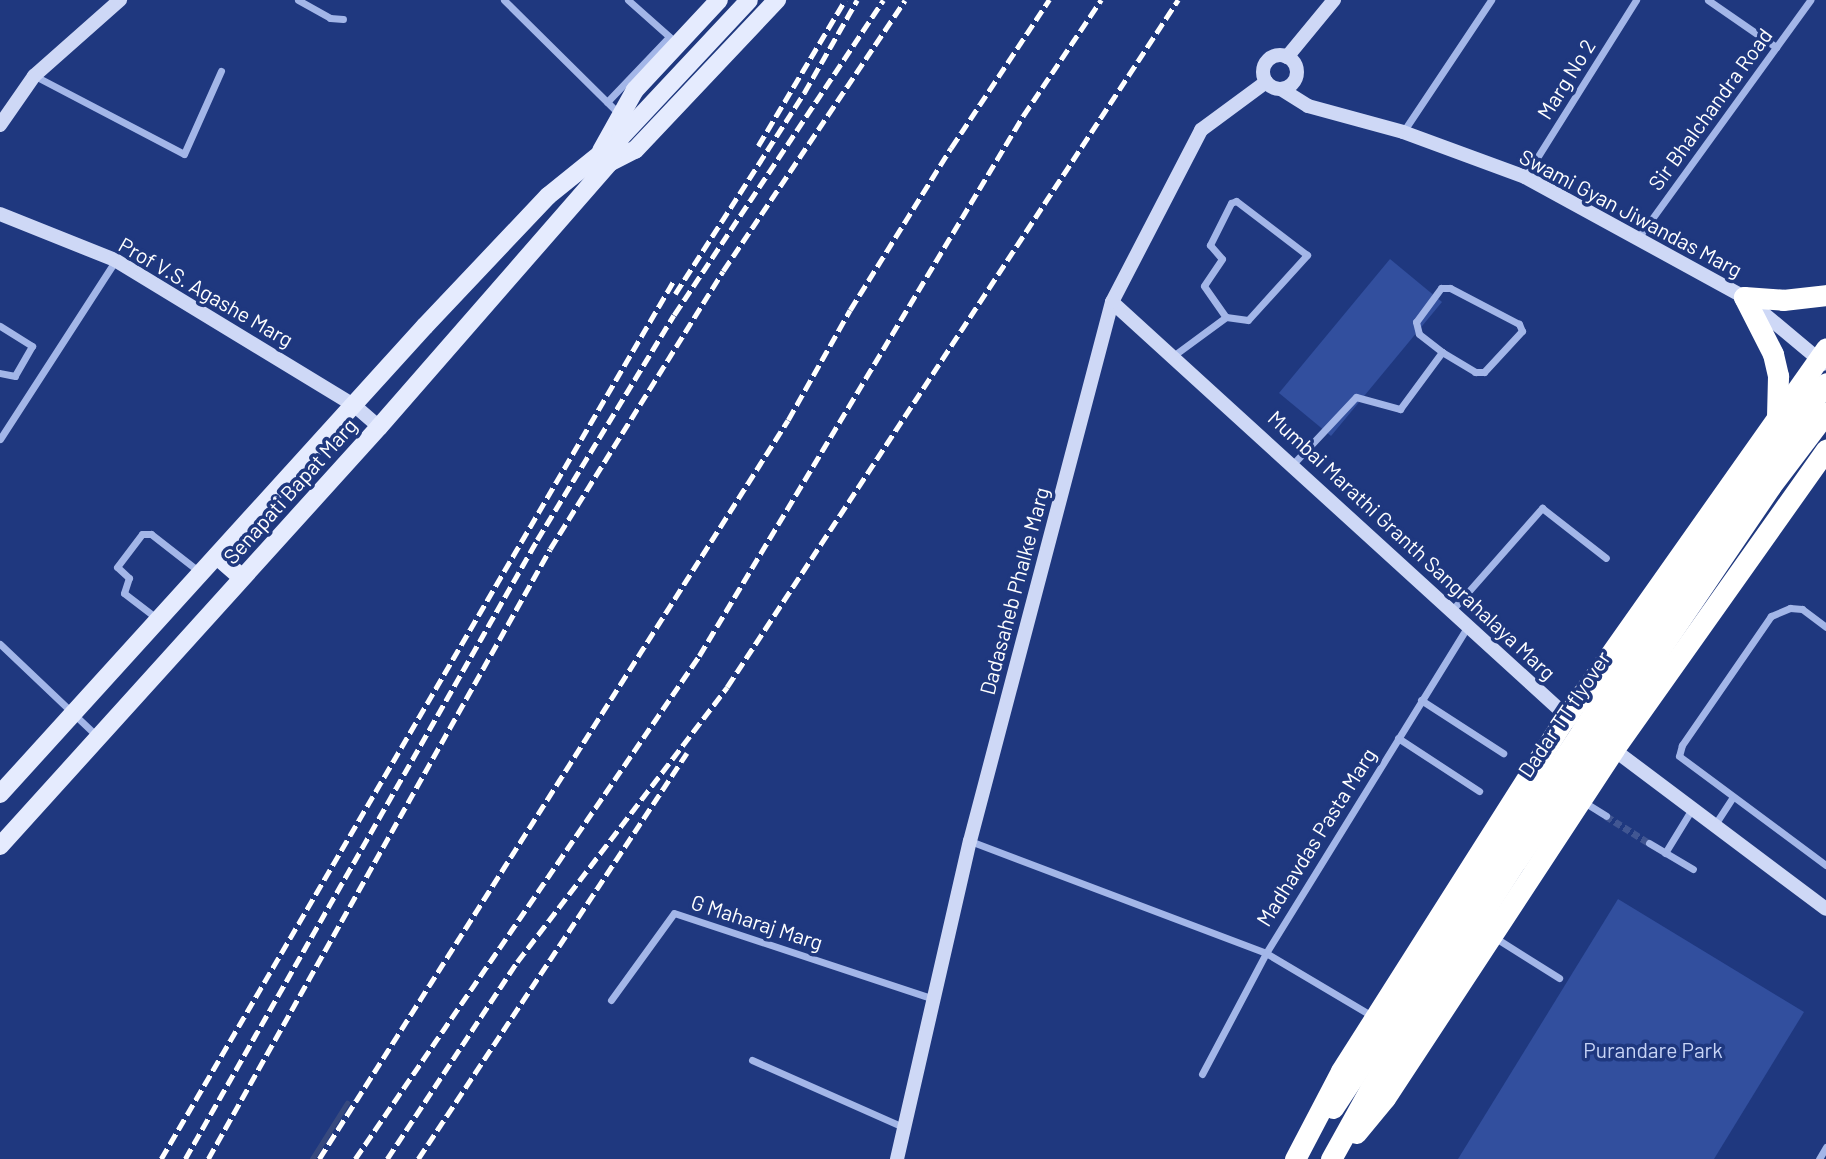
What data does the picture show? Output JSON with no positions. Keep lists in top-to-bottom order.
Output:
{
  "streets": {
    "highway": ["Dadar TT flyover"],
    "main road": ["Senapati Bapat Marg"],
    "street": [
      "Marg No 2",
      "Sir Bhalchandra Road",
      "Swami Gyan Jiwandas Marg",
      "Prof V.S. Agashe Marg",
      "Mumbai Marathi Granth Sangrahalaya Marg",
      "Dadasaheb Phalke Marg",
      "Madhavdas Pasta Marg",
      "G Maharaj Marg"
    ]
  },
  "crossings": [
    ["Marg No 2", "Swami Gyan Jiwandas Marg"],
    ["Sir Bhalchandra Road", "Swami Gyan Jiwandas Marg"],
    ["Swami Gyan Jiwandas Marg", "Dadasaheb Phalke Marg"],
    ["Prof V.S. Agashe Marg", "Senapati Bapat Marg"],
    ["Mumbai Marathi Granth Sangrahalaya Marg", "Dadasaheb Phalke Marg"],
    ["Mumbai Marathi Granth Sangrahalaya Marg", "Madhavdas Pasta Marg"],
    ["Dadasaheb Phalke Marg", "G Maharaj Marg"]
  ],
  "parks": ["Purandare Park"]
}
